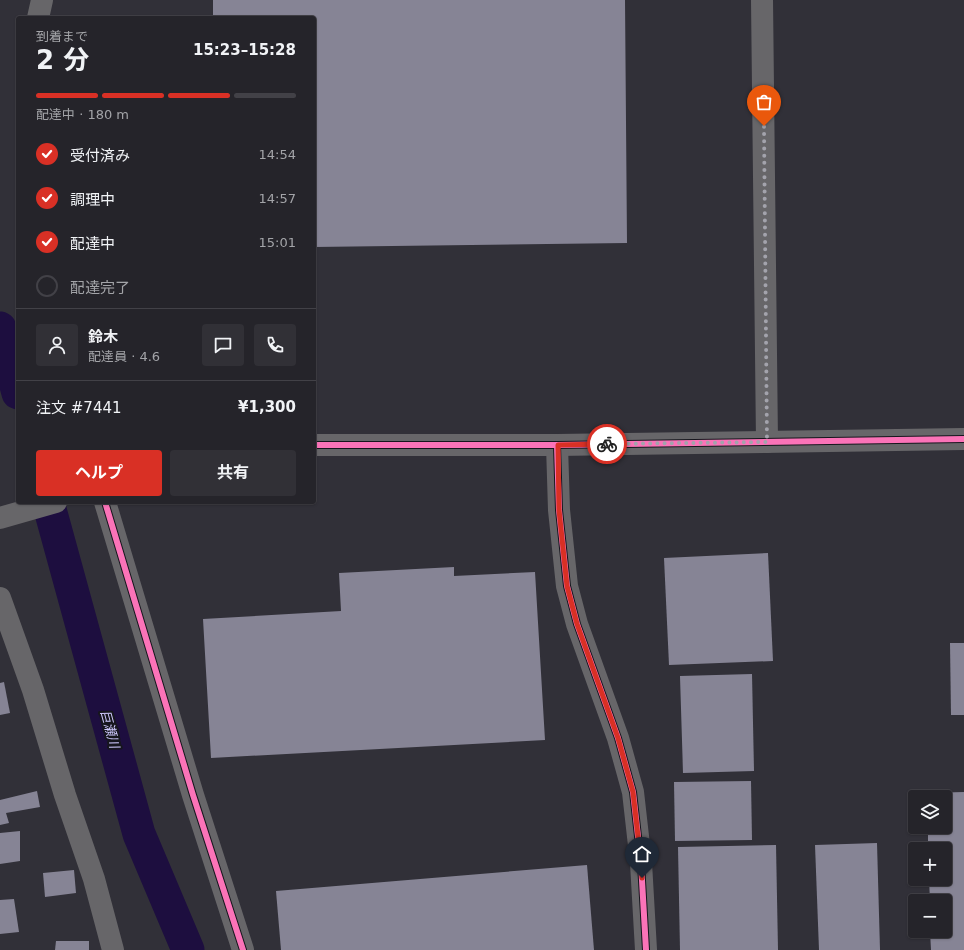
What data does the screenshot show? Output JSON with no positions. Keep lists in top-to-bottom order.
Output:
{
  "water": ["巨瀬川"],
  "page": {
    "heading": ["2 分", "到着まで", "15:23–15:28"],
    "panel": [
      "鈴木",
      "配達員 · 4.6",
      "注文 #7441",
      "¥1,300"
    ],
    "bar": "配達中 · 180 m",
    "list": [
      ["受付済み", "14:54"],
      ["調理中", "14:57"],
      ["配達中", "15:01"],
      "配達完了"
    ],
    "buttons": ["ヘルプ", "共有"],
    "map_buttons": ["+", "−"]
  }
}
